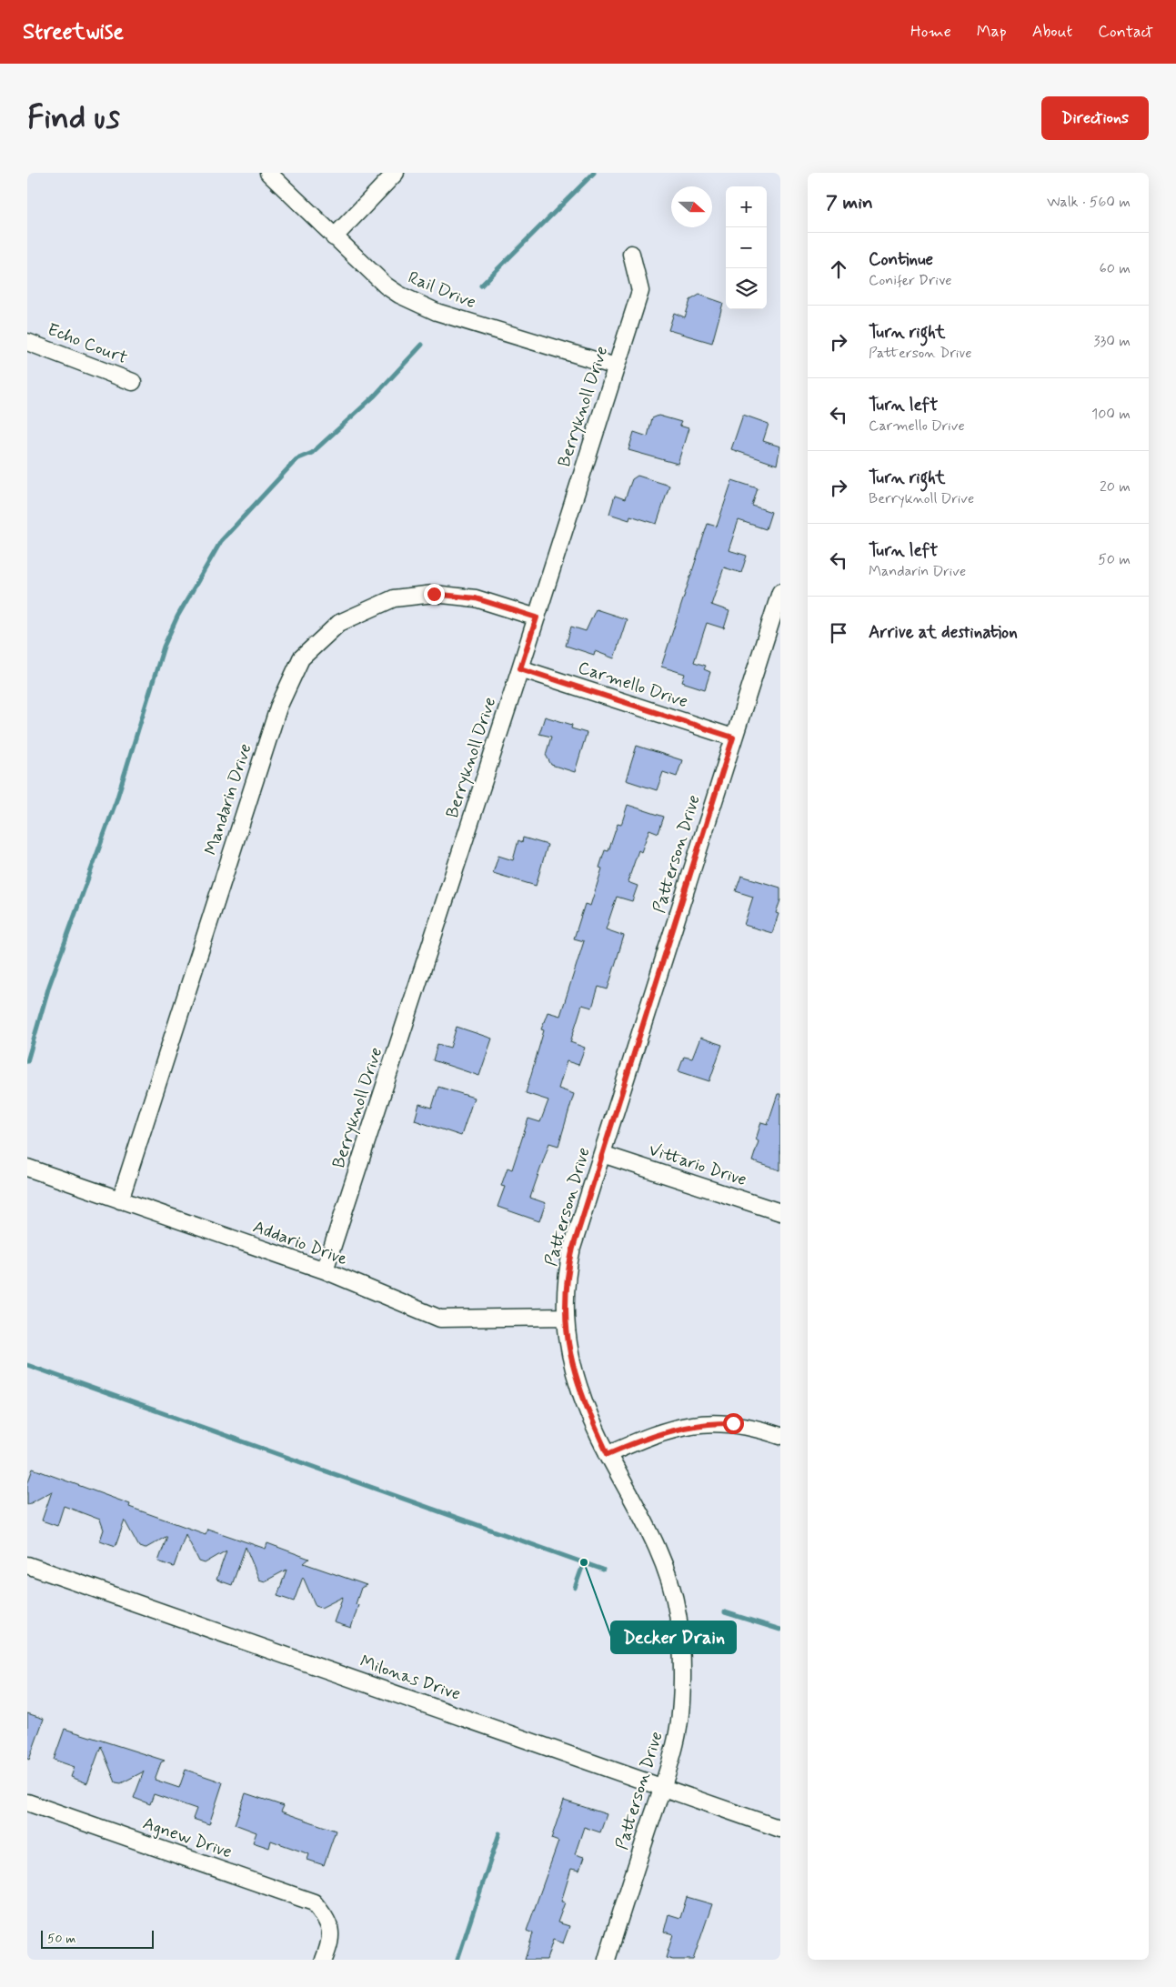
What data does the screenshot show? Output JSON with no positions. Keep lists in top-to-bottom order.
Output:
{
  "streets": {
    "street": [
      "Rail Drive",
      "Echo Court",
      "Berryknoll Drive",
      "Carmello Drive",
      "Mandarin Drive",
      "Patterson Drive",
      "Vittario Drive",
      "Addario Drive",
      "Milonas Drive",
      "Agnew Drive"
    ]
  },
  "crossings": [
    ["Rail Drive", "Berryknoll Drive"],
    ["Berryknoll Drive", "Carmello Drive"],
    ["Berryknoll Drive", "Mandarin Drive"],
    ["Berryknoll Drive", "Addario Drive"],
    ["Carmello Drive", "Patterson Drive"],
    ["Mandarin Drive", "Addario Drive"],
    ["Patterson Drive", "Vittario Drive"],
    ["Patterson Drive", "Addario Drive"],
    ["Patterson Drive", "Milonas Drive"]
  ],
  "places": ["Decker Drain"],
  "scale_bar": "50 m",
  "north": "right",
  "page": {
    "header": "Streetwise",
    "nav": [
      "Home",
      "Map",
      "About",
      "Contact"
    ],
    "buttons": "Directions",
    "title": "Find us",
    "heading": ["7 min", "Walk · 560 m"],
    "map_buttons": ["+", "−"],
    "list": [
      ["Continue", "Conifer Drive", "60 m"],
      ["Turn right", "Patterson Drive", "330 m"],
      ["Turn left", "Carmello Drive", "100 m"],
      ["Turn right", "Berryknoll Drive", "20 m"],
      ["Turn left", "Mandarin Drive", "50 m"],
      "Arrive at destination"
    ],
    "scale": "50 m"
  }
}
